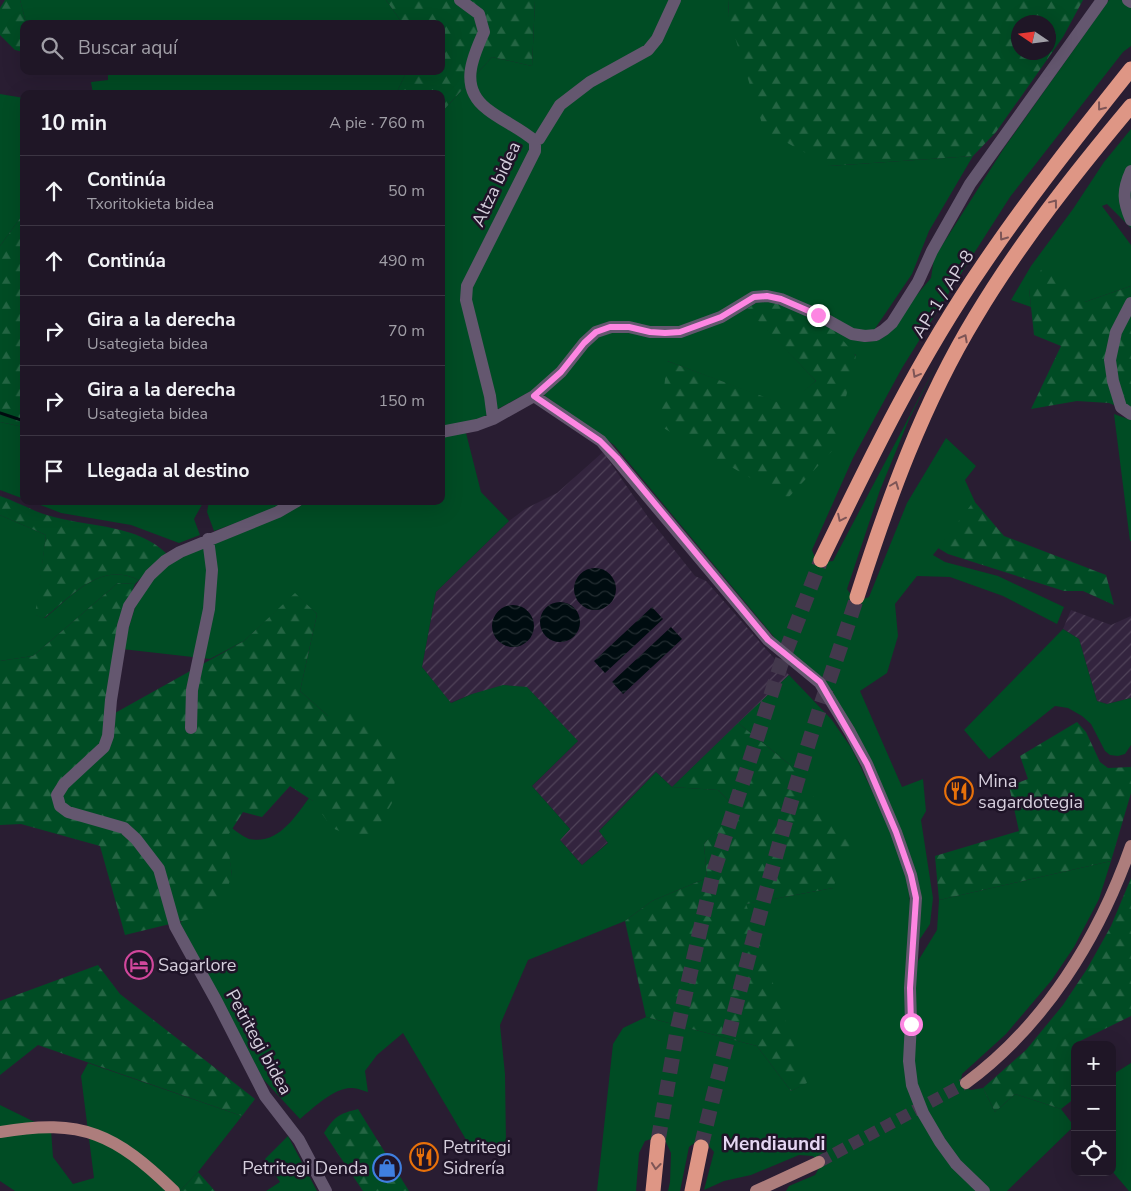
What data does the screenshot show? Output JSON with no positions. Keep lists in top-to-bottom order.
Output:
{
  "streets": {
    "highway": ["AP-1 / AP-8"],
    "street": ["Altza bidea", "Petritegi bidea"]
  },
  "districts": ["Mendiaundi"],
  "places": {
    "restaurant": ["Mina sagardotegia", "Petritegi Sidrería"],
    "hotel": ["Sagarlore"],
    "shop": ["Petritegi Denda"]
  },
  "north": "left",
  "page": {
    "search": "Buscar aquí",
    "heading": ["10 min", "A pie · 760 m"],
    "list": [
      ["Continúa", "Txoritokieta bidea", "50 m"],
      ["Continúa", "490 m"],
      ["Gira a la derecha", "Usategieta bidea", "70 m"],
      ["Gira a la derecha", "Usategieta bidea", "150 m"],
      "Llegada al destino"
    ],
    "map_buttons": ["+", "−"]
  }
}
